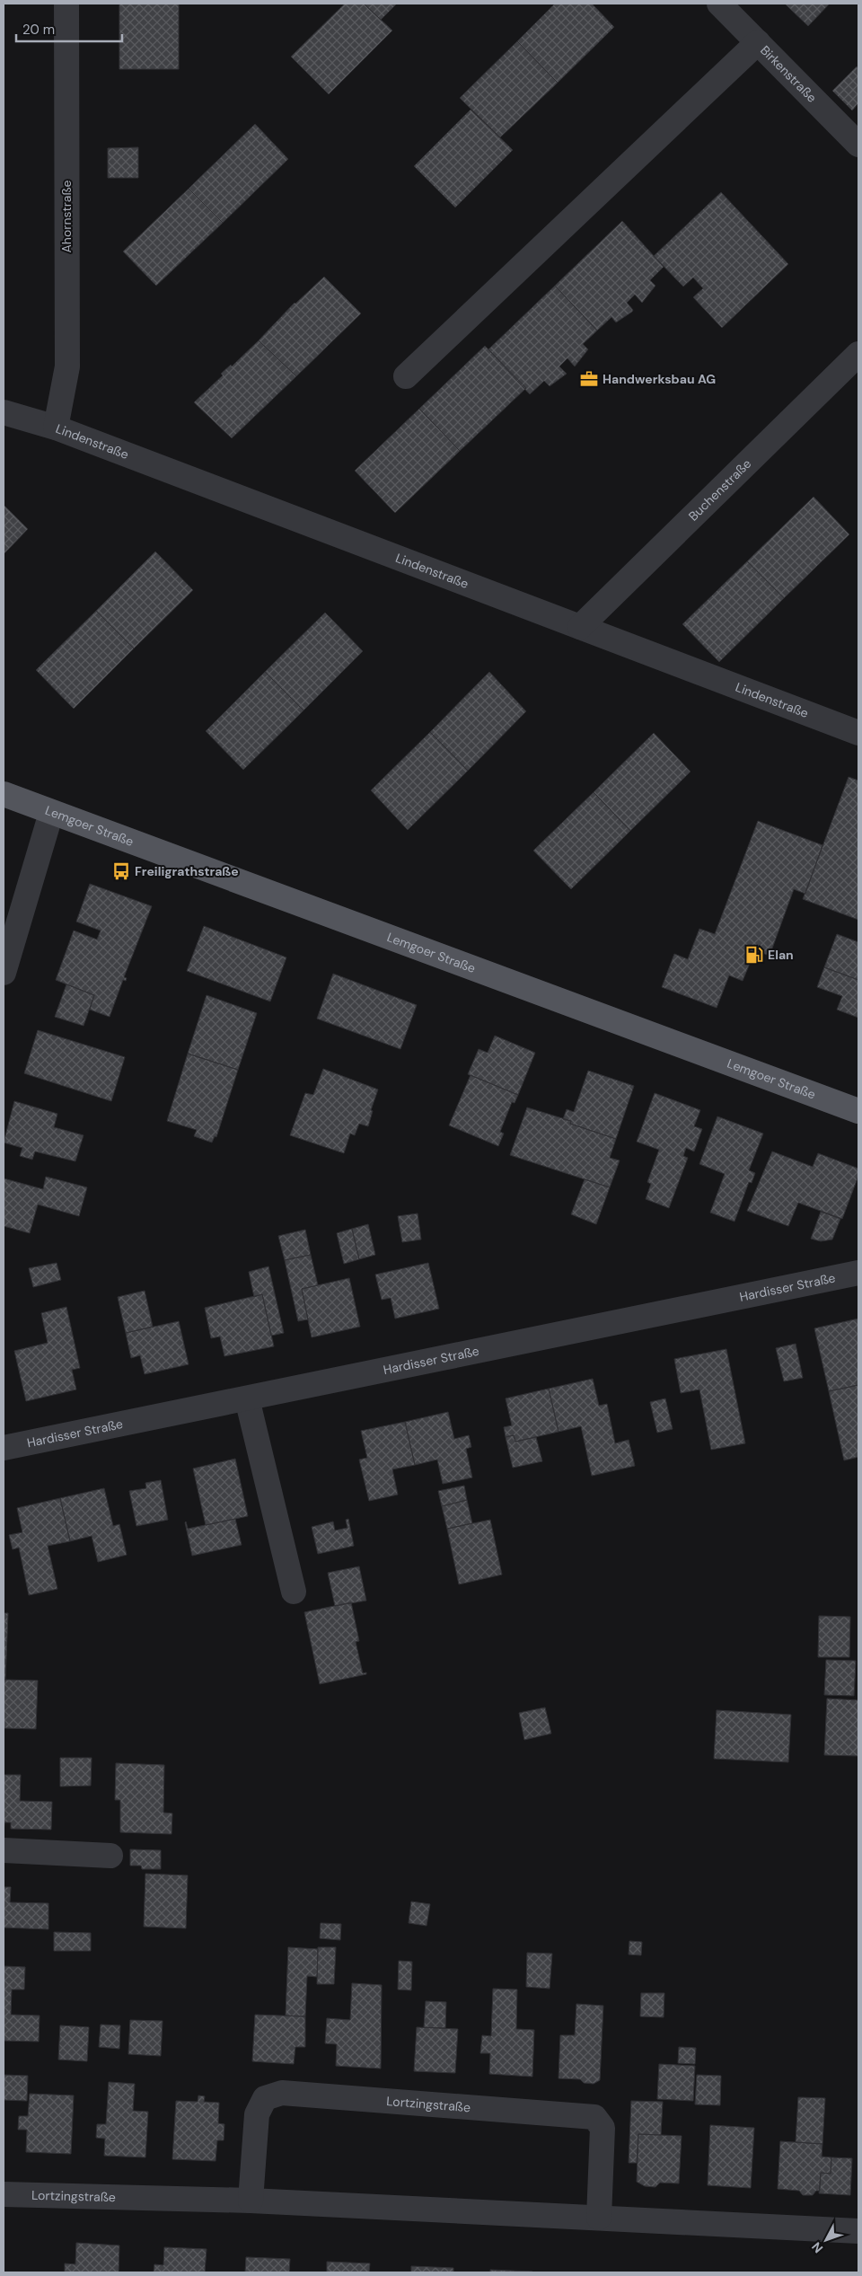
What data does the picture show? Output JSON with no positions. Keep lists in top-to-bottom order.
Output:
{
  "streets": {
    "main road": ["Lemgoer Straße"],
    "street": [
      "Birkenstraße",
      "Ahornstraße",
      "Lindenstraße",
      "Buchenstraße",
      "Hardisser Straße",
      "Lortzingstraße"
    ]
  },
  "crossings": [
    ["Ahornstraße", "Lindenstraße"],
    ["Lindenstraße", "Buchenstraße"]
  ],
  "places": {
    "office": ["Handwerksbau AG"],
    "bus stop": ["Freiligrathstraße"],
    "fuel station": ["Elan"]
  },
  "scale_bar": "20 m",
  "north": "bottom left"
}
